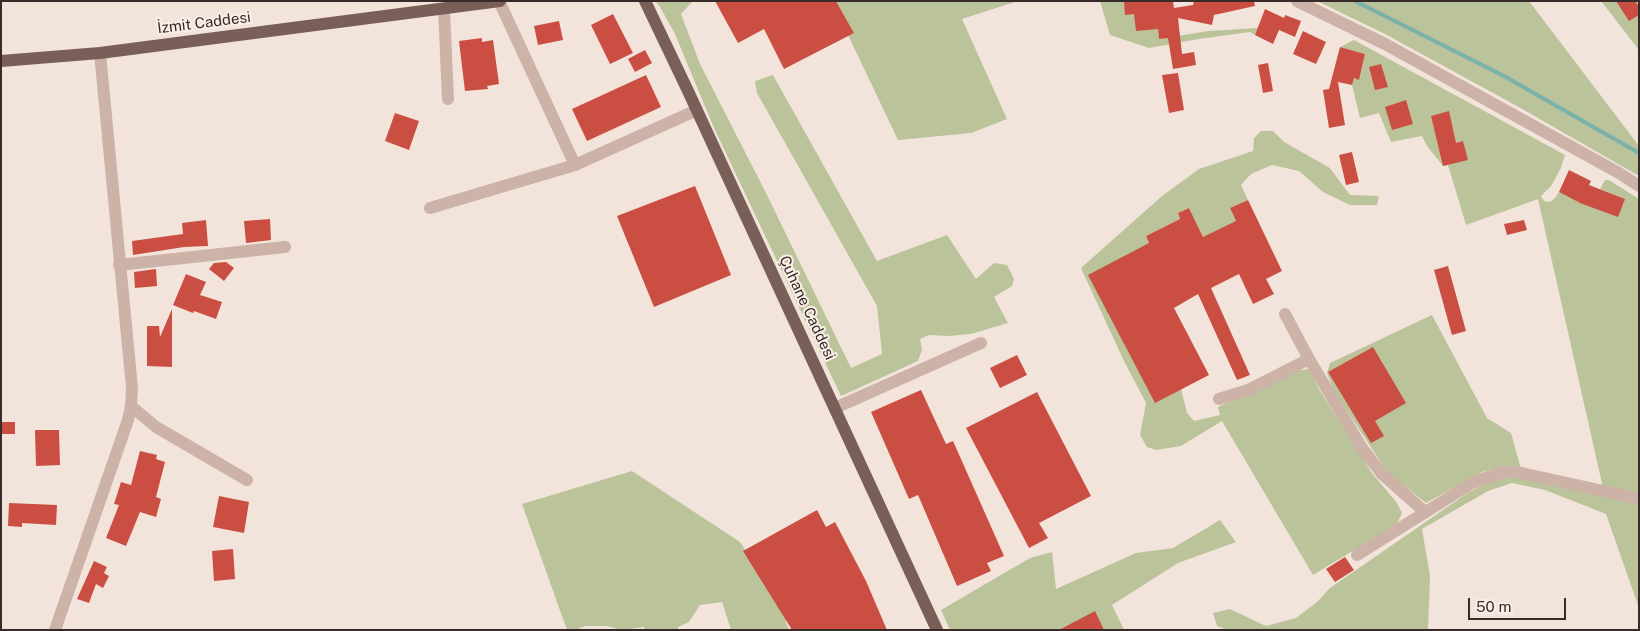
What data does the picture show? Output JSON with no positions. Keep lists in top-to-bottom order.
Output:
{
  "streets": {
    "main road": ["İzmit Caddesi", "Çuhane Caddesi"]
  },
  "scale_bar": "50 m"
}
